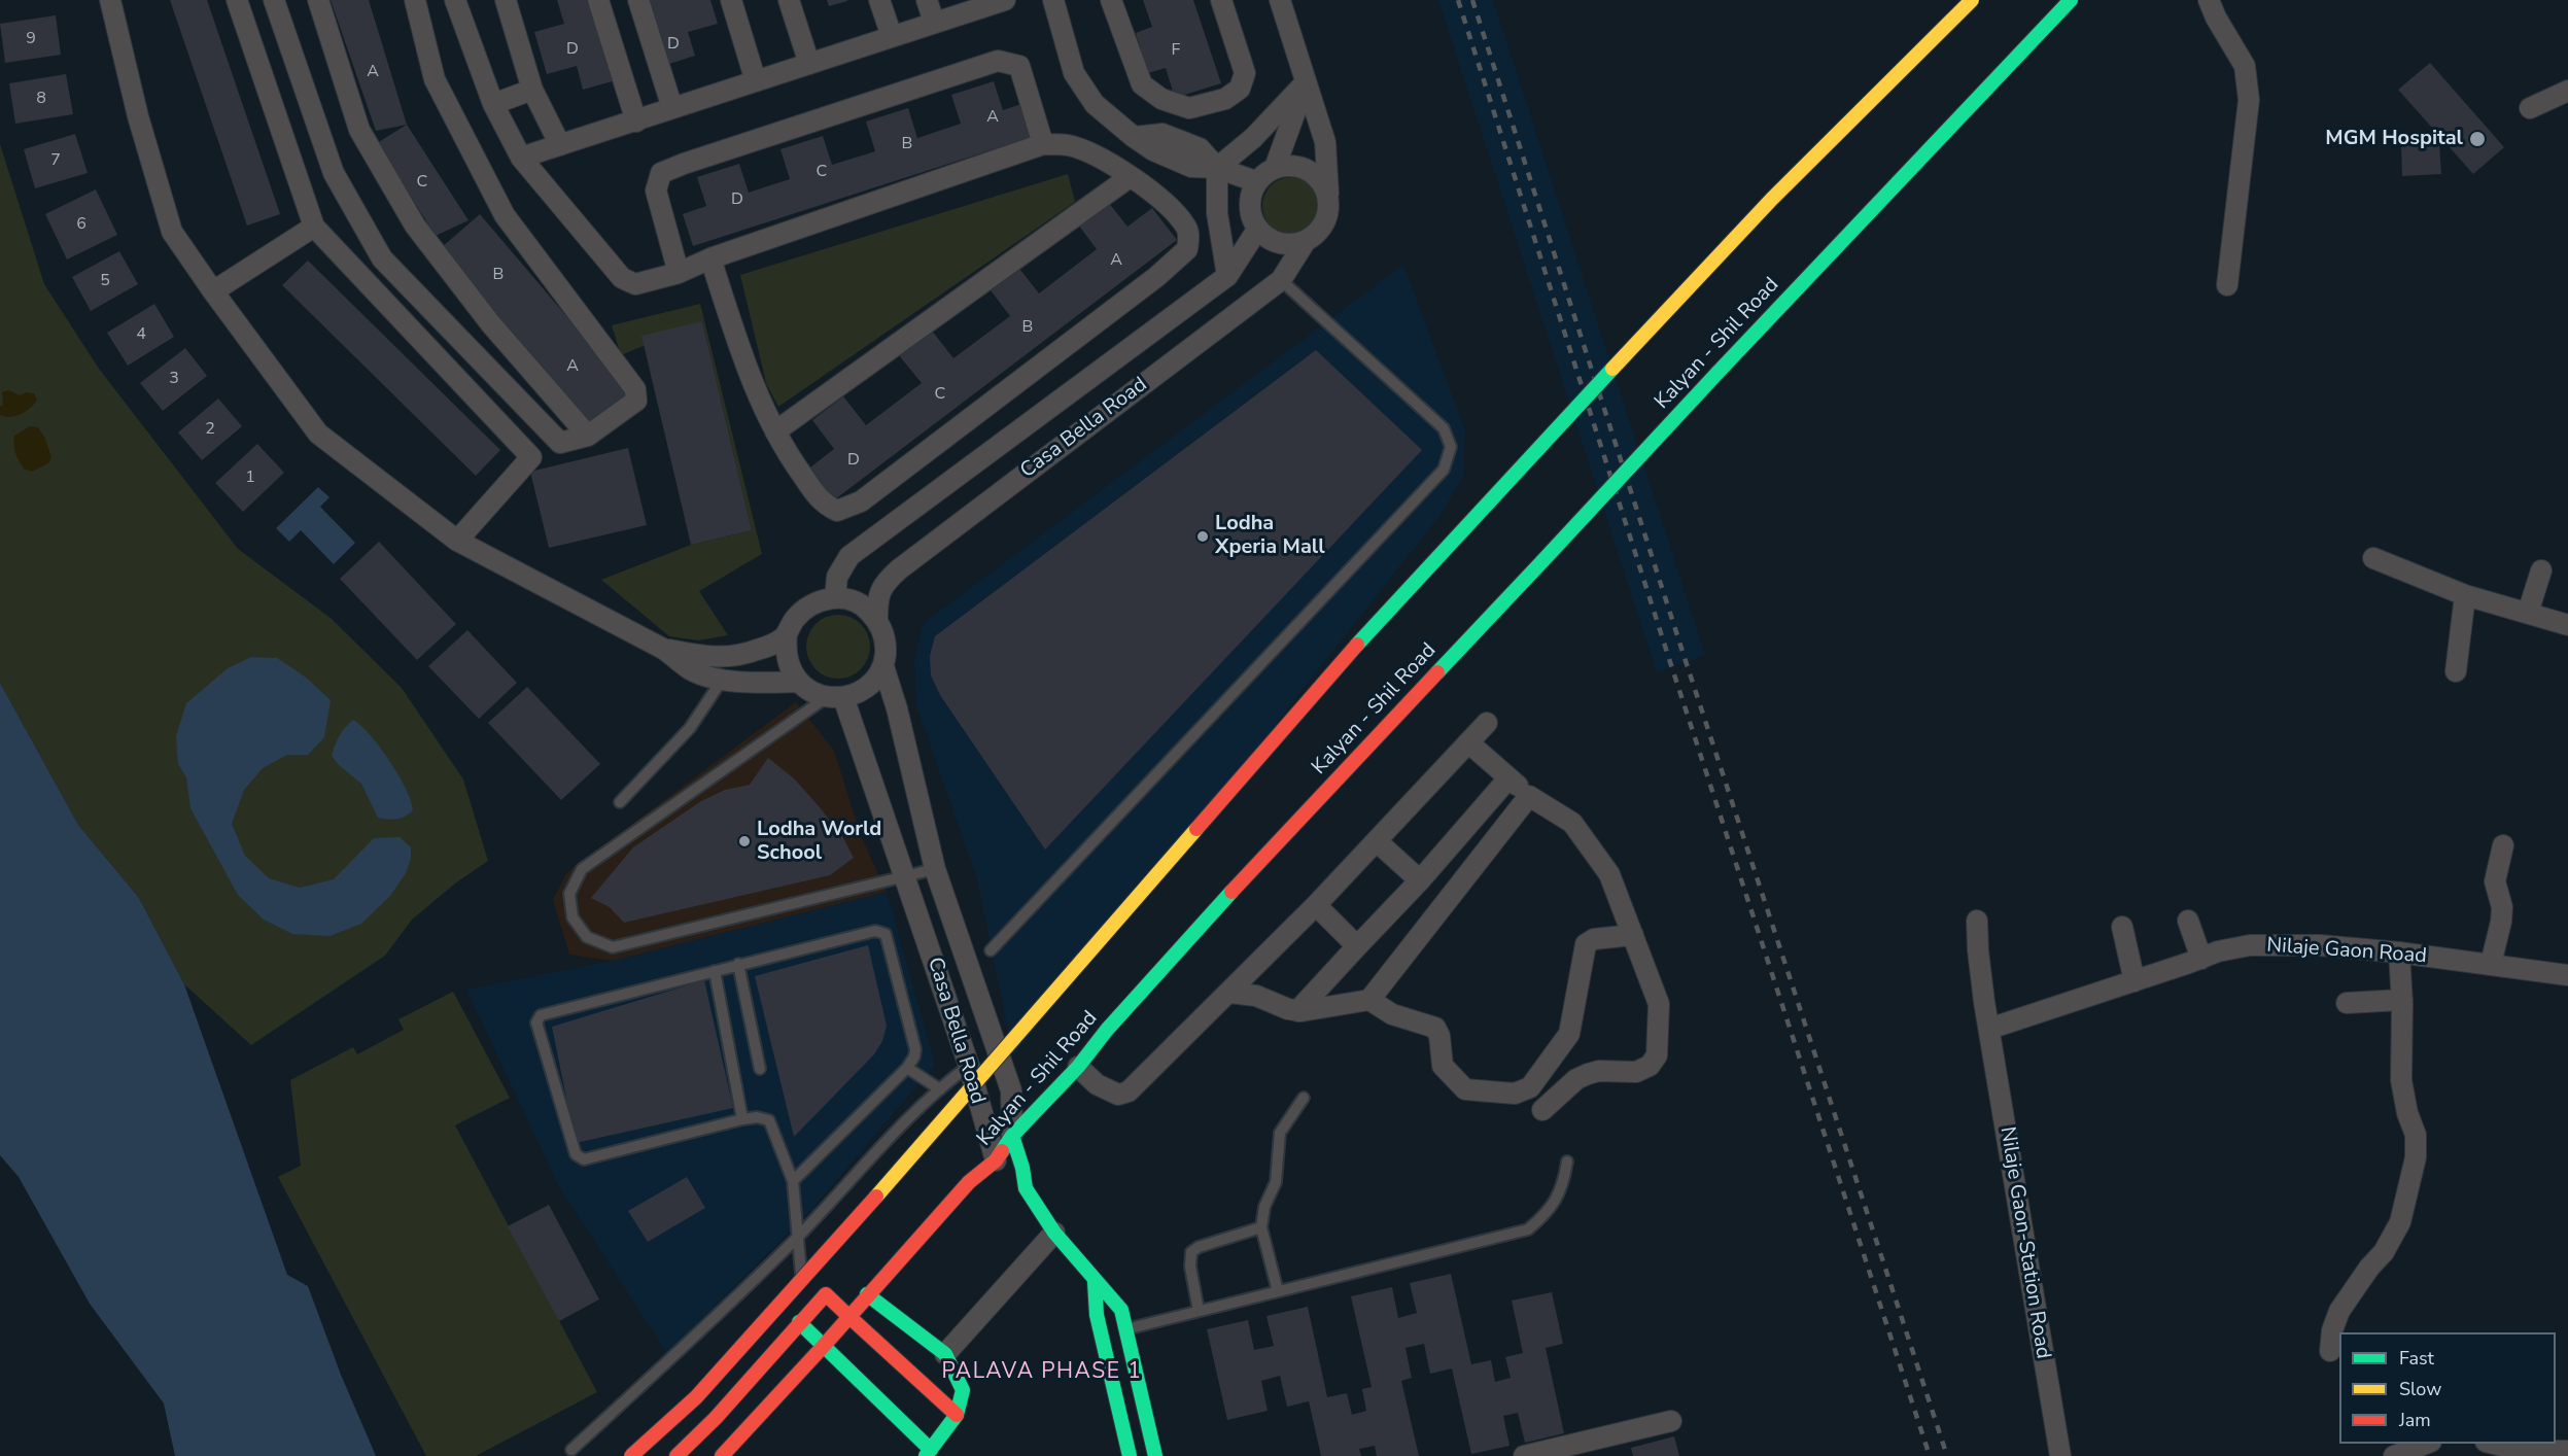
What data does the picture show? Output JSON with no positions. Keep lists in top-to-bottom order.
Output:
{
  "streets": {
    "main road": ["Kalyan - Shil Road", "Casa Bella Road"],
    "street": ["Nilaje Gaon Road", "Nilaje Gaon-Station Road"]
  },
  "crossings": [
    ["Kalyan - Shil Road", "Casa Bella Road"],
    ["Nilaje Gaon Road", "Nilaje Gaon-Station Road"]
  ],
  "districts": ["PALAVA PHASE 1"],
  "places": ["MGM Hospital", "Lodha Xperia Mall", "Lodha World School"],
  "house_numbers": [
    "9",
    "D",
    "D",
    "F",
    "A",
    "8",
    "A",
    "B",
    "7",
    "C",
    "C",
    "D",
    "6",
    "A",
    "B",
    "5",
    "B",
    "4",
    "A",
    "3",
    "C",
    "2",
    "D",
    "1"
  ],
  "legend": ["Fast", "Slow", "Jam"]
}
